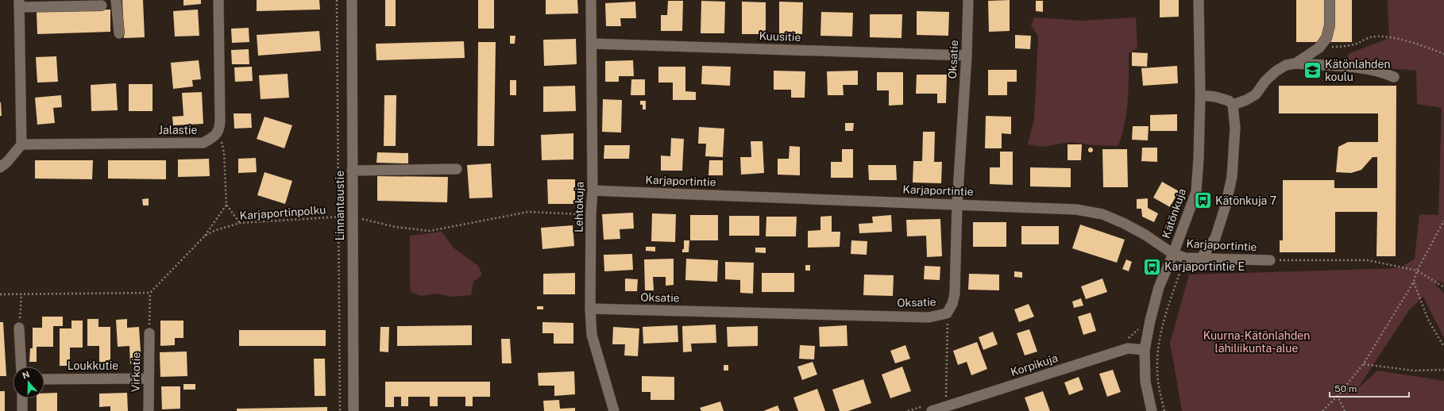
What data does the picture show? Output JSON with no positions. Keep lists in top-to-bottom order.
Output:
{
  "streets": {
    "street": [
      "Kuusitie",
      "Oksatie",
      "Jalastie",
      "Karjaportintie",
      "Linnantaustie",
      "Lehtokuja",
      "Kätönkuja",
      "Korpikuja",
      "Loukkutie",
      "Virkotie"
    ],
    "path": ["Karjaportinpolku"]
  },
  "crossings": [
    ["Kuusitie", "Oksatie"],
    ["Kuusitie", "Lehtokuja"],
    ["Oksatie", "Karjaportintie"],
    ["Oksatie", "Lehtokuja"],
    ["Karjaportintie", "Lehtokuja"],
    ["Karjaportintie", "Kätönkuja"],
    ["Linnantaustie", "Karjaportinpolku"],
    ["Lehtokuja", "Karjaportinpolku"],
    ["Kätönkuja", "Korpikuja"],
    ["Loukkutie", "Virkotie"]
  ],
  "parks": ["Kuurna-Kätönlahden lähiliikunta-alue"],
  "places": {
    "school or university": ["Kätönlahden koulu"],
    "bus stop": ["Kätönkuja 7", "Karjaportintie E"]
  },
  "scale_bar": "50 m",
  "north": "top"
}
